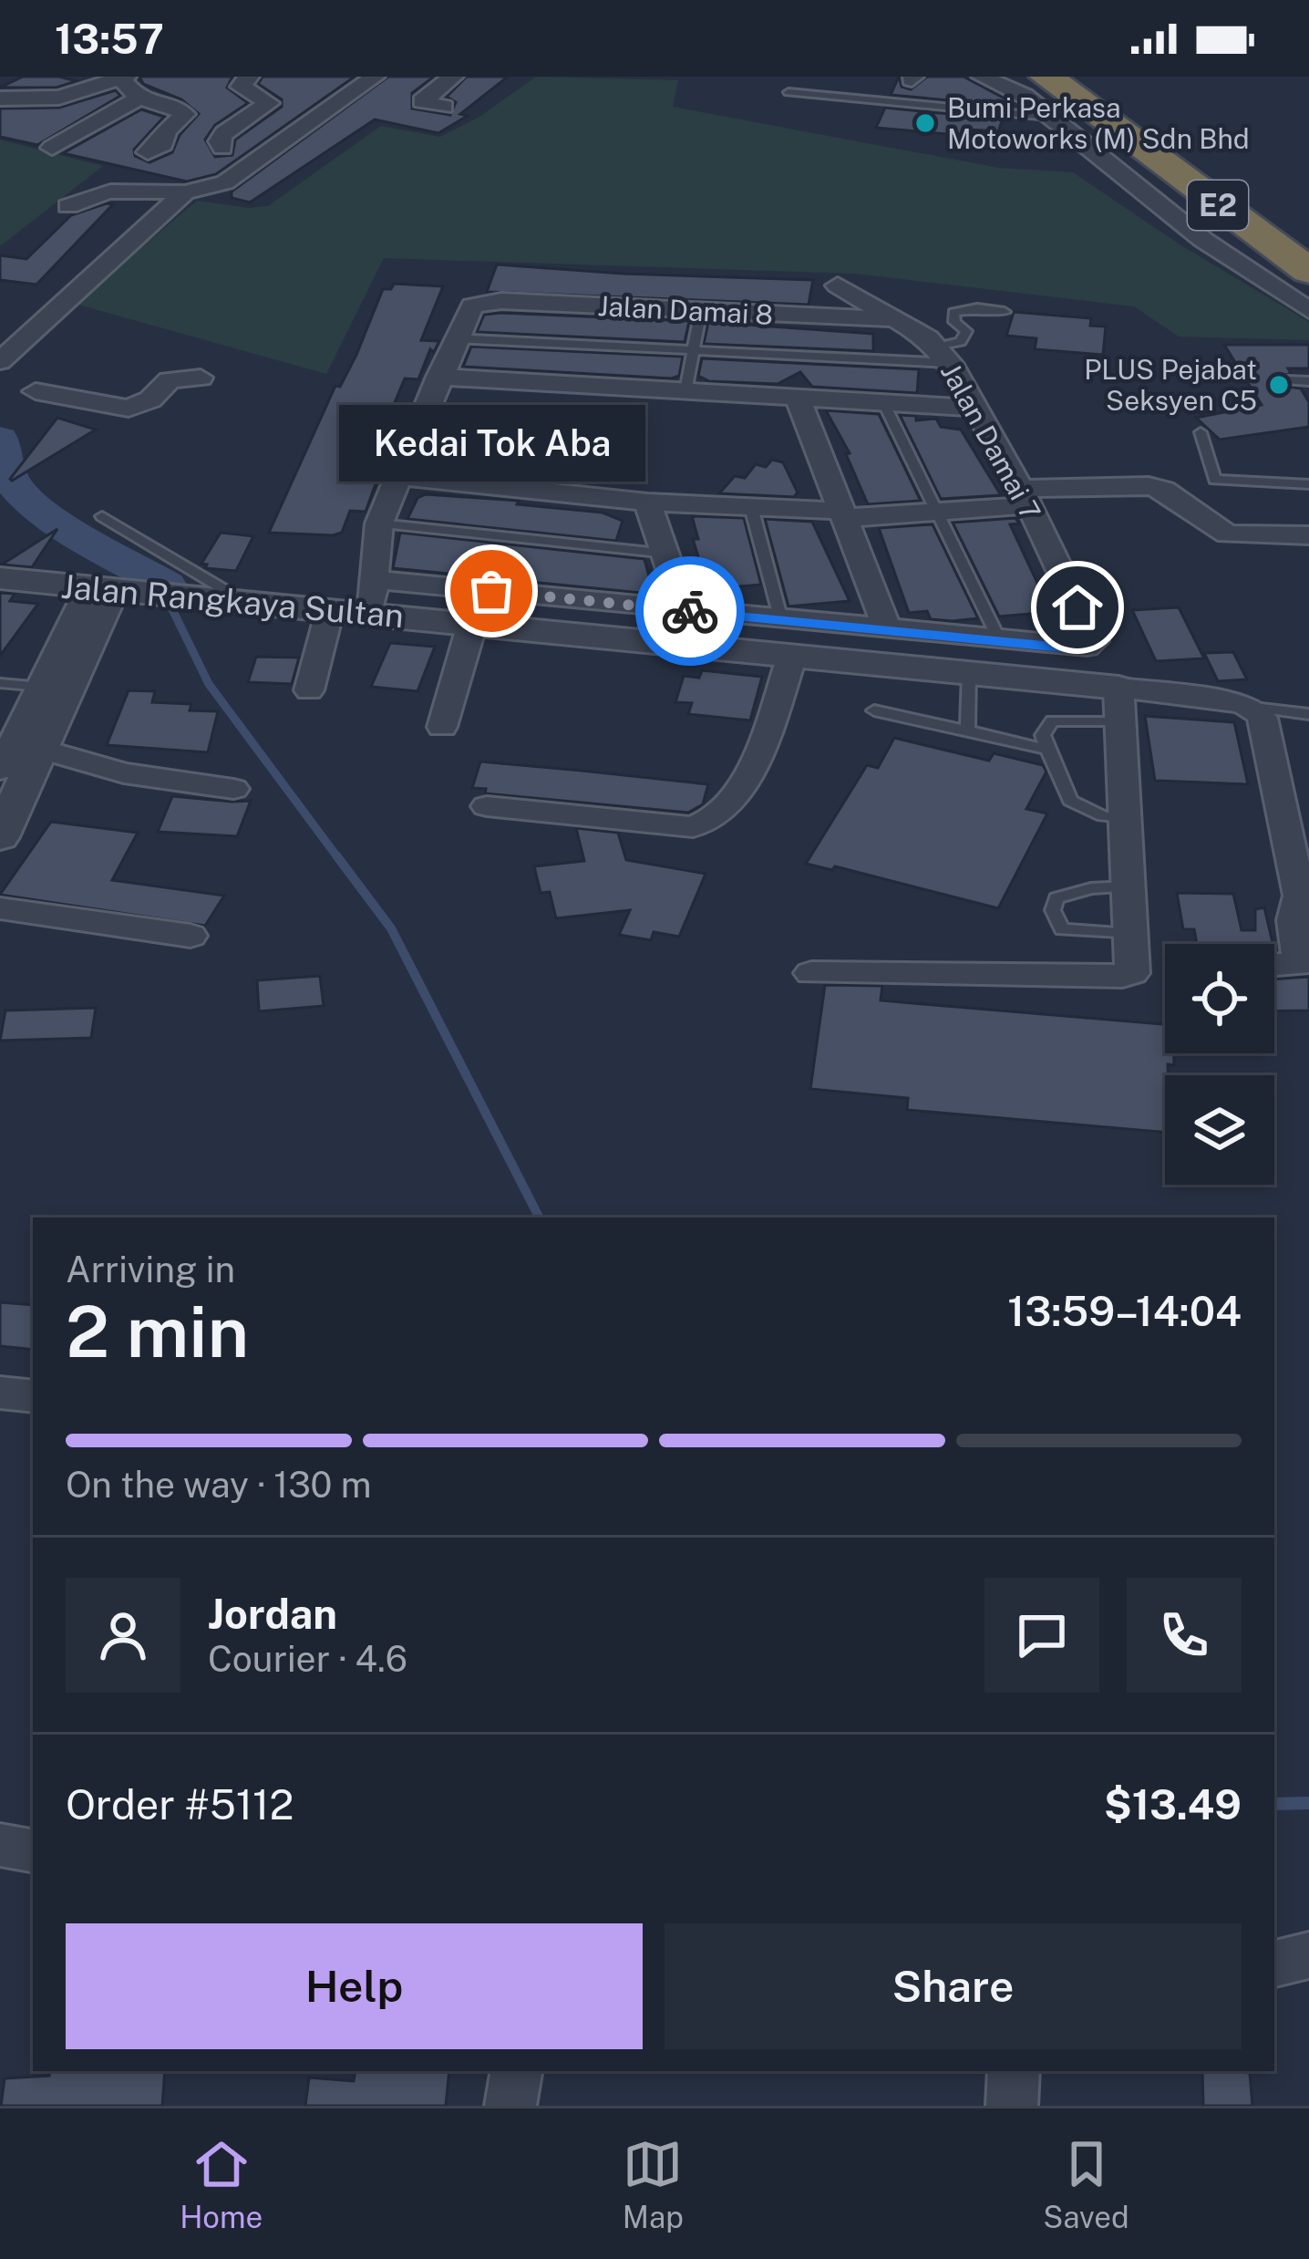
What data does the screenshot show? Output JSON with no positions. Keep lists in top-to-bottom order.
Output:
{
  "streets": {
    "highway": ["E2"],
    "street": ["Jalan Damai 8", "Jalan Damai 7", "Jalan Rangkaya Sultan"]
  },
  "crossings": [
    ["Jalan Damai 8", "Jalan Damai 7"]
  ],
  "places": ["Bumi Perkasa Motoworks (M) Sdn Bhd", "PLUS Pejabat Seksyen C5", "Kedai Tok Aba"],
  "page": {
    "status": "13:57",
    "bubble": "Kedai Tok Aba",
    "heading": ["2 min", "Arriving in", "13:59–14:04"],
    "panel": [
      "Jordan",
      "Courier · 4.6",
      "Order #5112",
      "$13.49"
    ],
    "bar": "On the way · 130 m",
    "buttons": ["Help", "Share"],
    "tabs": ["Home", "Map", "Saved"]
  }
}
